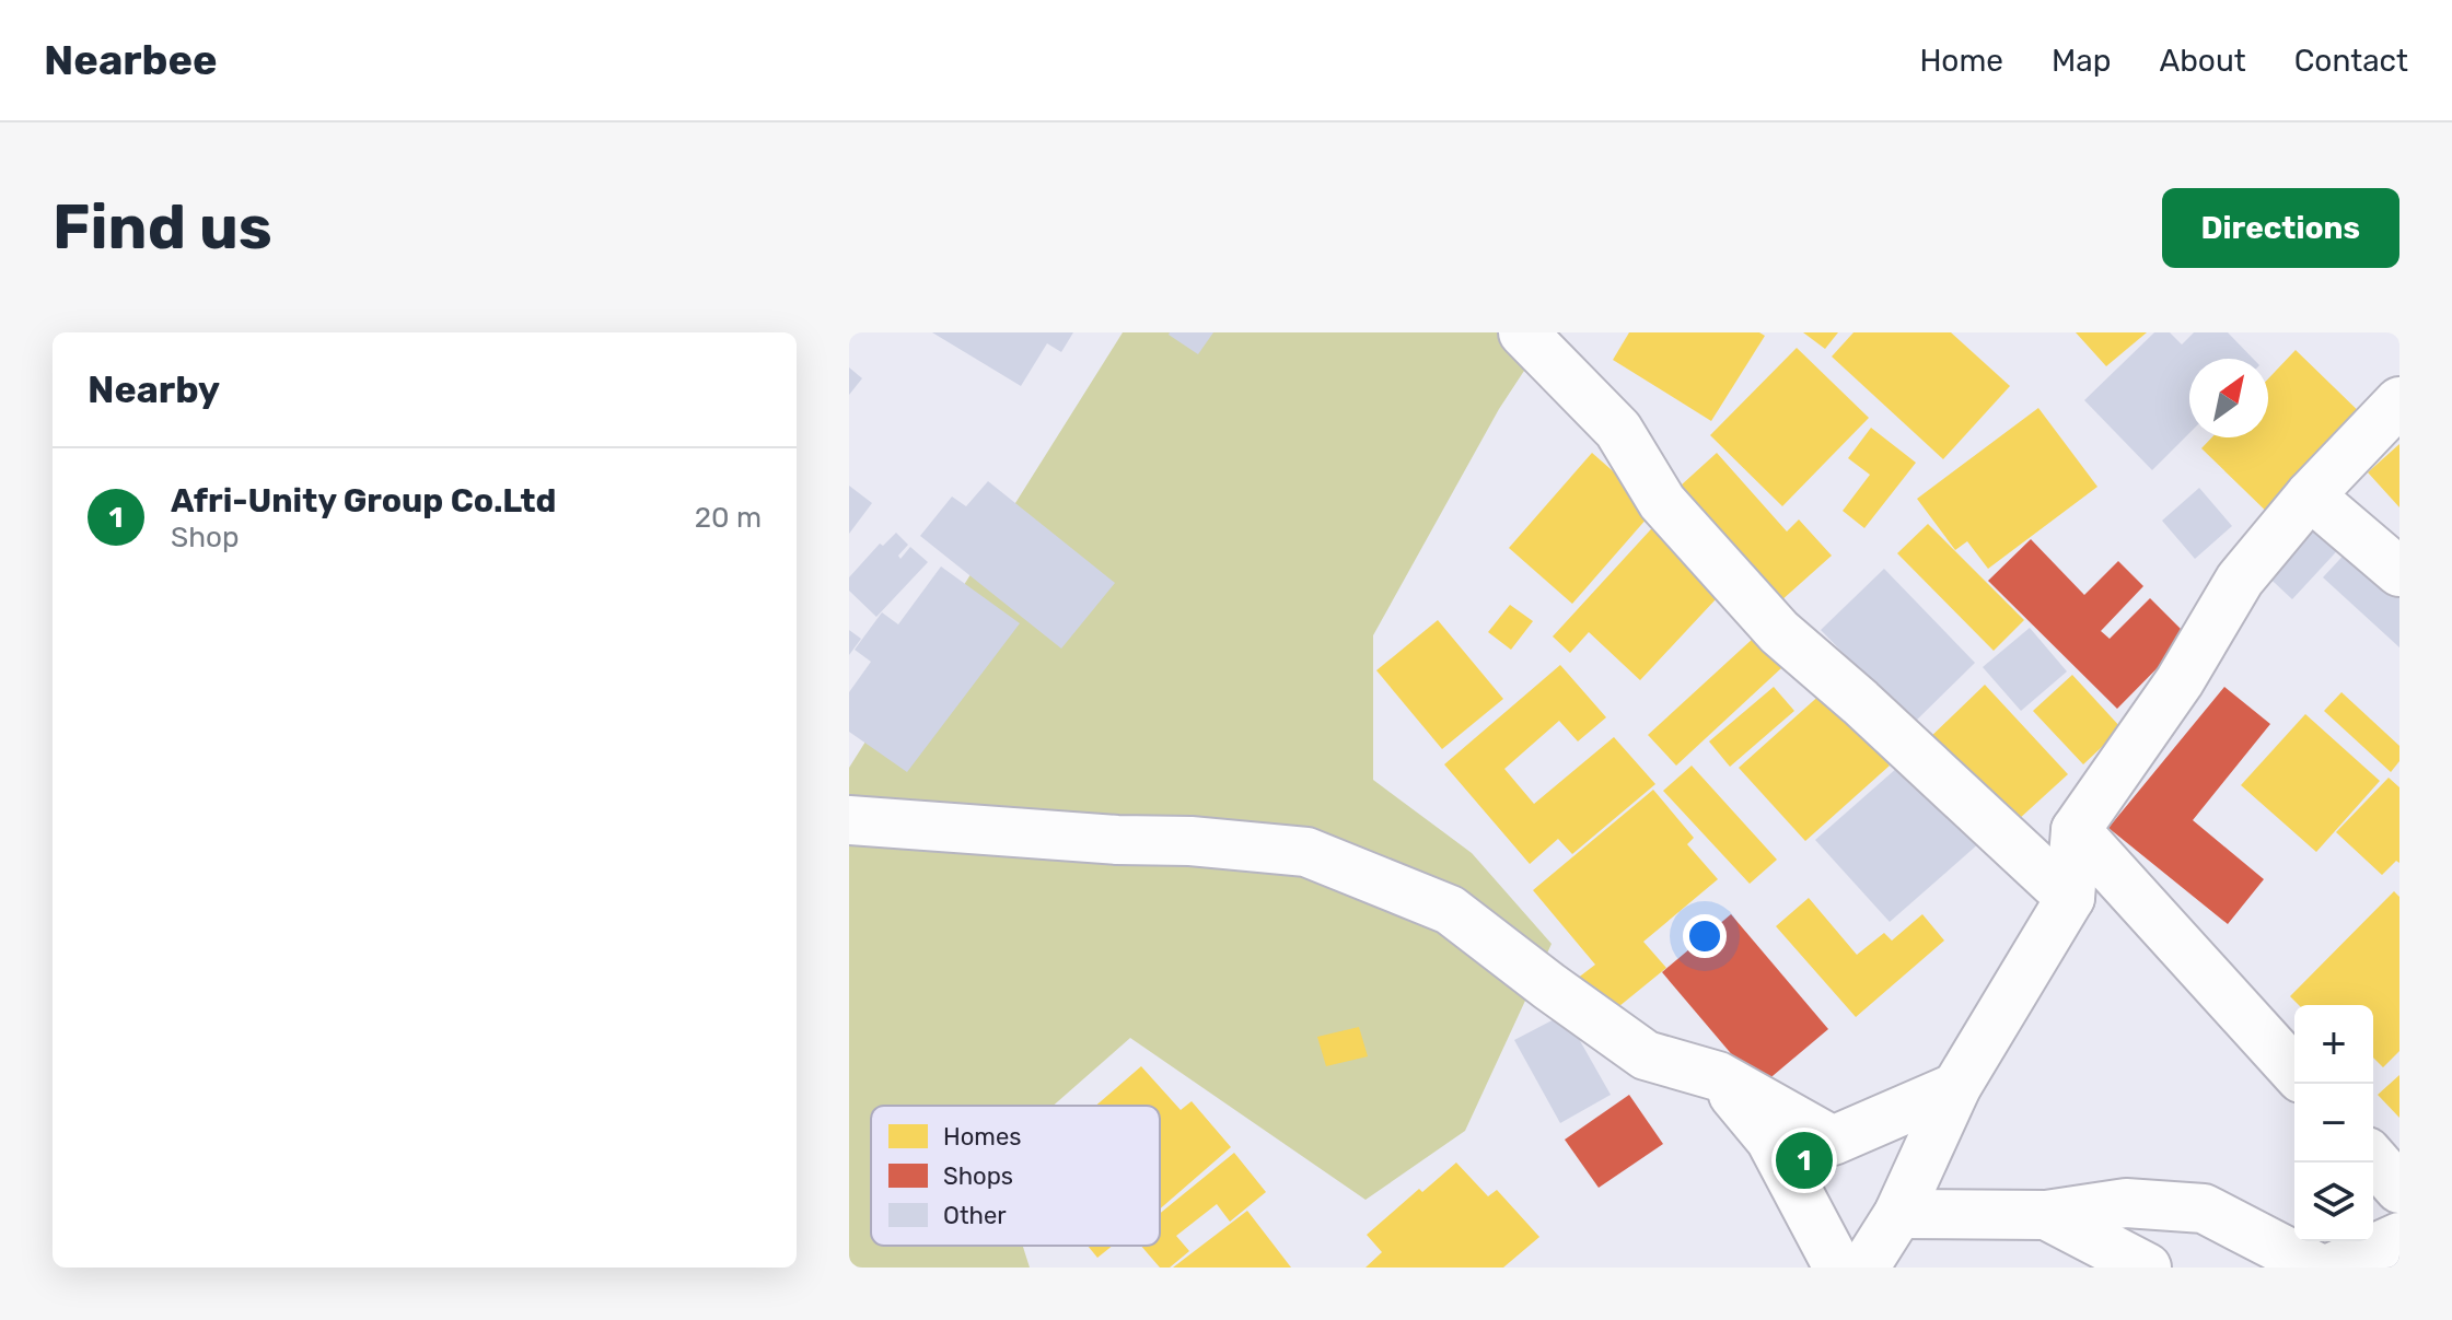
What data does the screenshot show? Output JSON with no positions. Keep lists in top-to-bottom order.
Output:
{
  "legend": ["Homes", "Shops", "Other"],
  "north": "top right",
  "page": {
    "header": "Nearbee",
    "nav": [
      "Home",
      "Map",
      "About",
      "Contact"
    ],
    "buttons": "Directions",
    "title": "Find us",
    "heading": "Nearby",
    "list": [
      {
        "mark": "1",
        "name": "Afri-Unity Group Co.Ltd",
        "note": "Shop",
        "value": "20 m"
      }
    ],
    "map_buttons": ["+", "−"],
    "pins": "1"
  }
}
